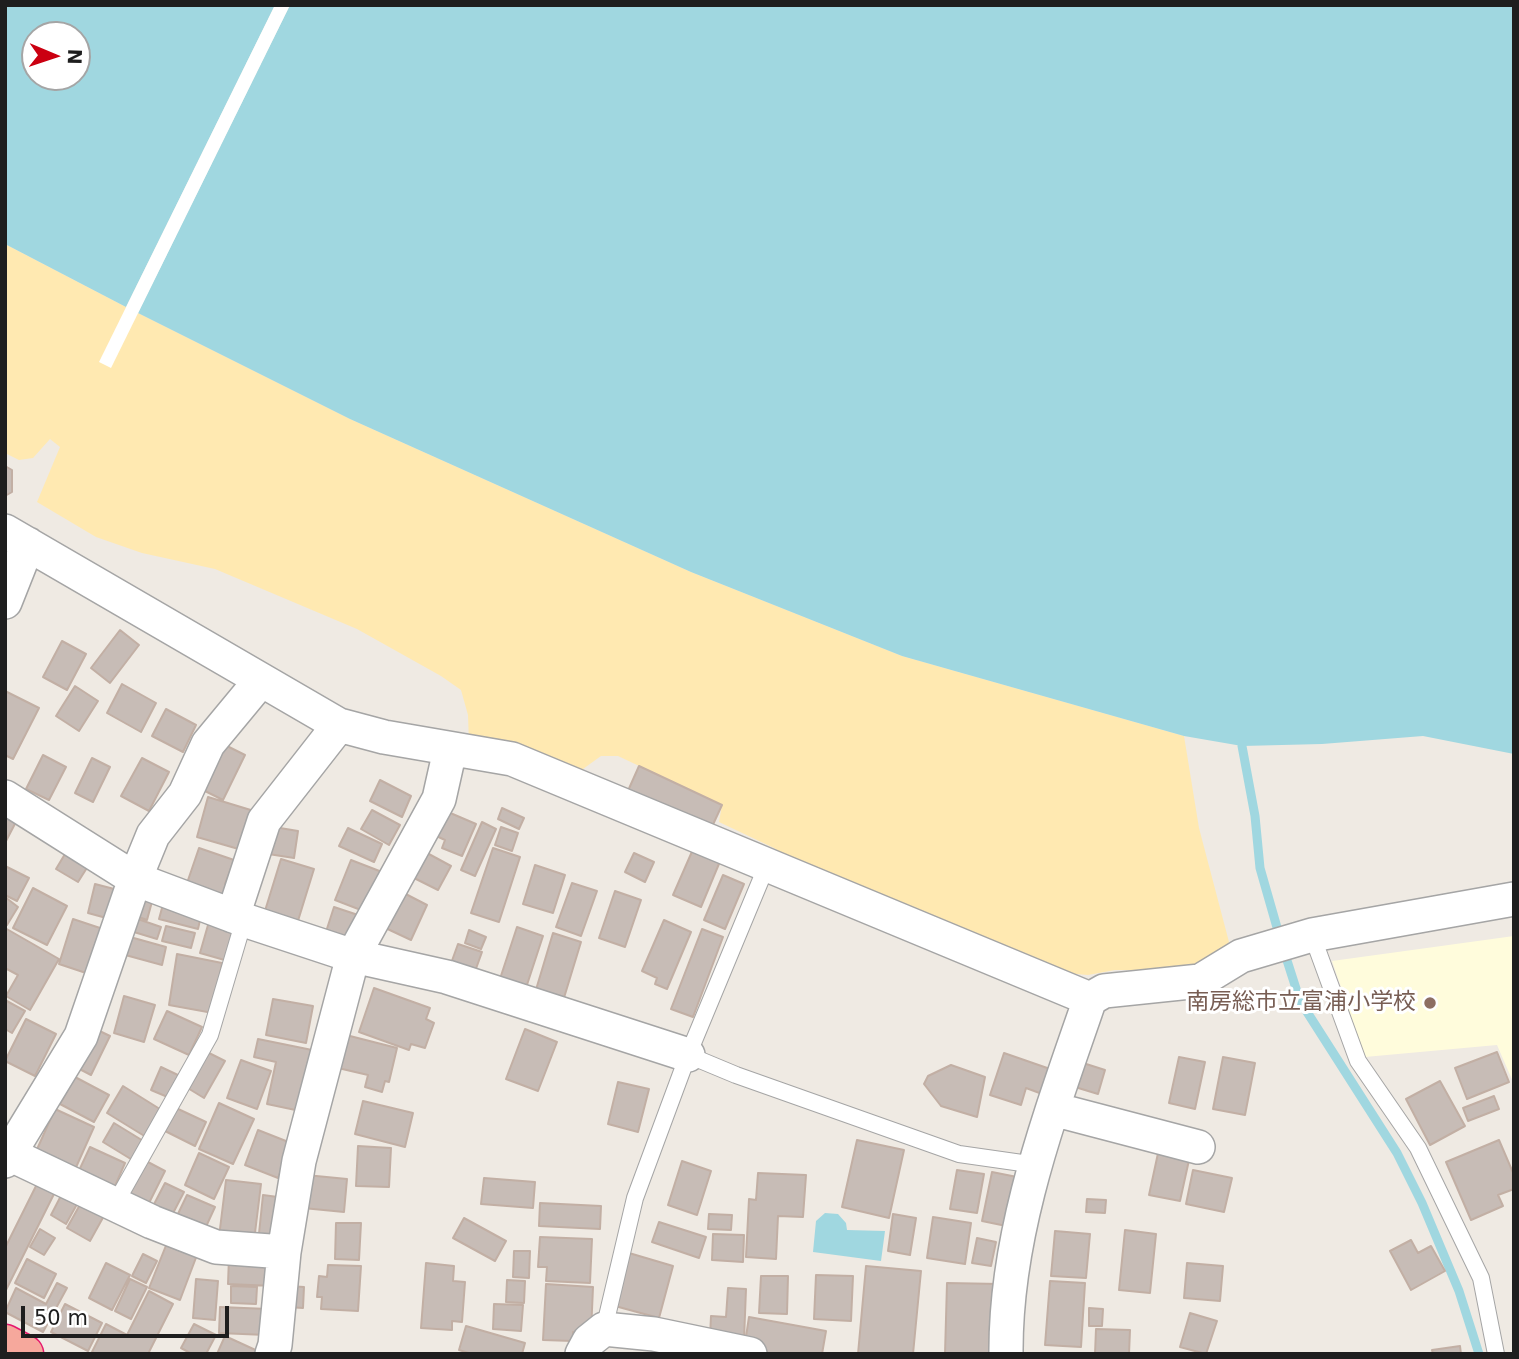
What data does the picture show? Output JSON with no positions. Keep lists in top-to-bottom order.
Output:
{
  "places": ["南房総市立富浦小学校"],
  "scale_bar": "50 m",
  "north": "right"
}
